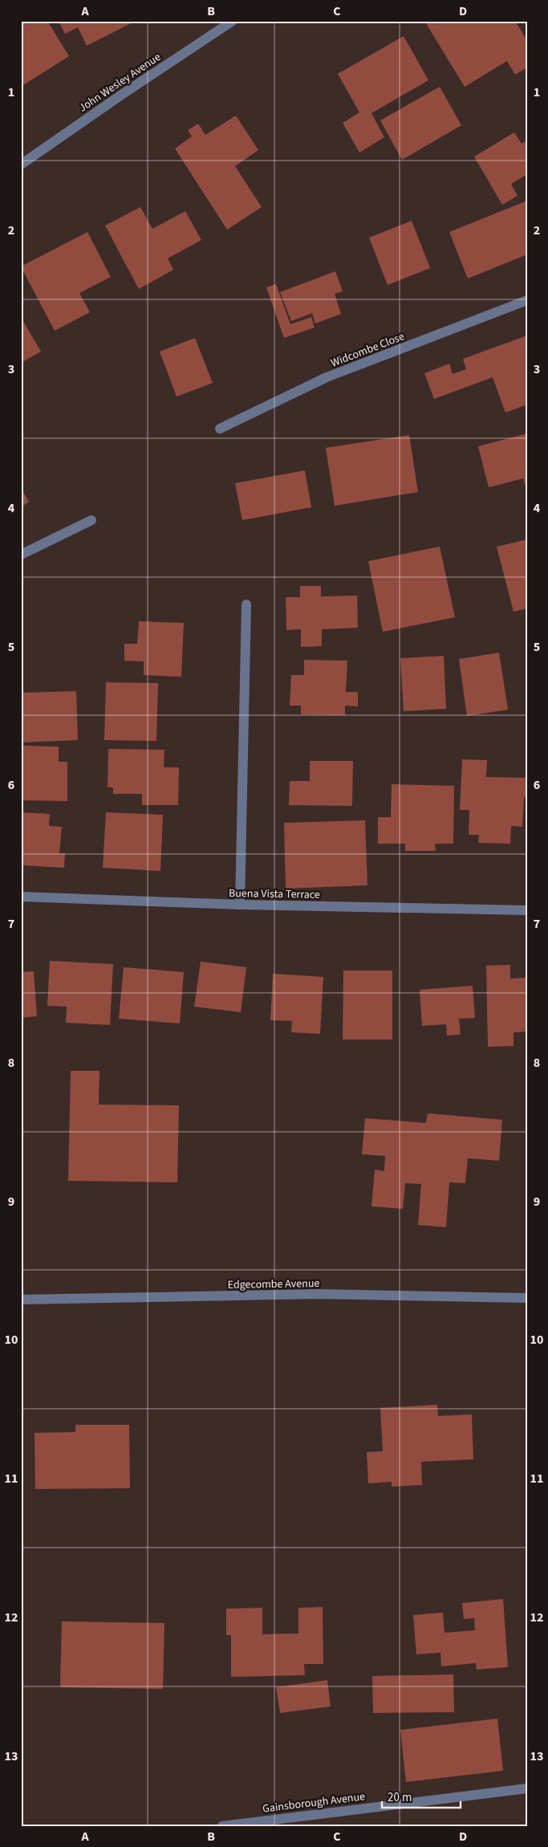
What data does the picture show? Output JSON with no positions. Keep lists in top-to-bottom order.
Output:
{
  "streets": {
    "street": [
      "John Wesley Avenue",
      "Widcombe Close",
      "Buena Vista Terrace",
      "Edgecombe Avenue",
      "Gainsborough Avenue"
    ]
  },
  "scale_bar": "20 m",
  "grid": {
    "columns": [
      "A",
      "B",
      "C",
      "D"
    ],
    "rows": [
      "1",
      "2",
      "3",
      "4",
      "5",
      "6",
      "7",
      "8",
      "9",
      "10",
      "11",
      "12",
      "13"
    ]
  }
}
